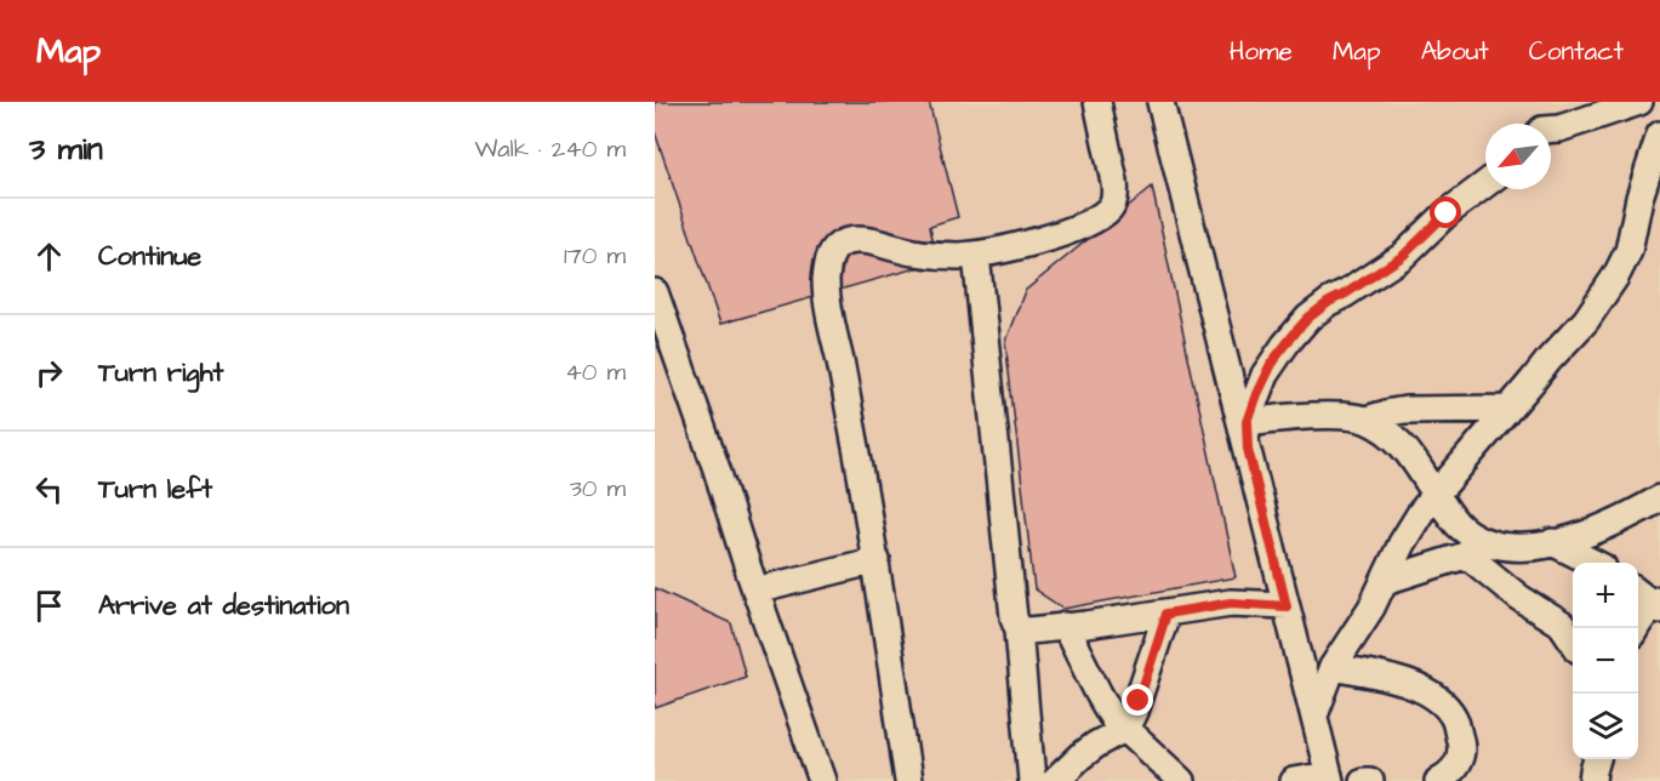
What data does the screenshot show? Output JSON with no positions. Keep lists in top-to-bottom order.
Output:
{
  "north": "bottom left",
  "page": {
    "header": "Map",
    "nav": [
      "Home",
      "Map",
      "About",
      "Contact"
    ],
    "heading": ["3 min", "Walk · 240 m"],
    "list": [
      ["Continue", "170 m"],
      ["Turn right", "40 m"],
      ["Turn left", "30 m"],
      "Arrive at destination"
    ],
    "map_buttons": ["+", "−"]
  }
}
